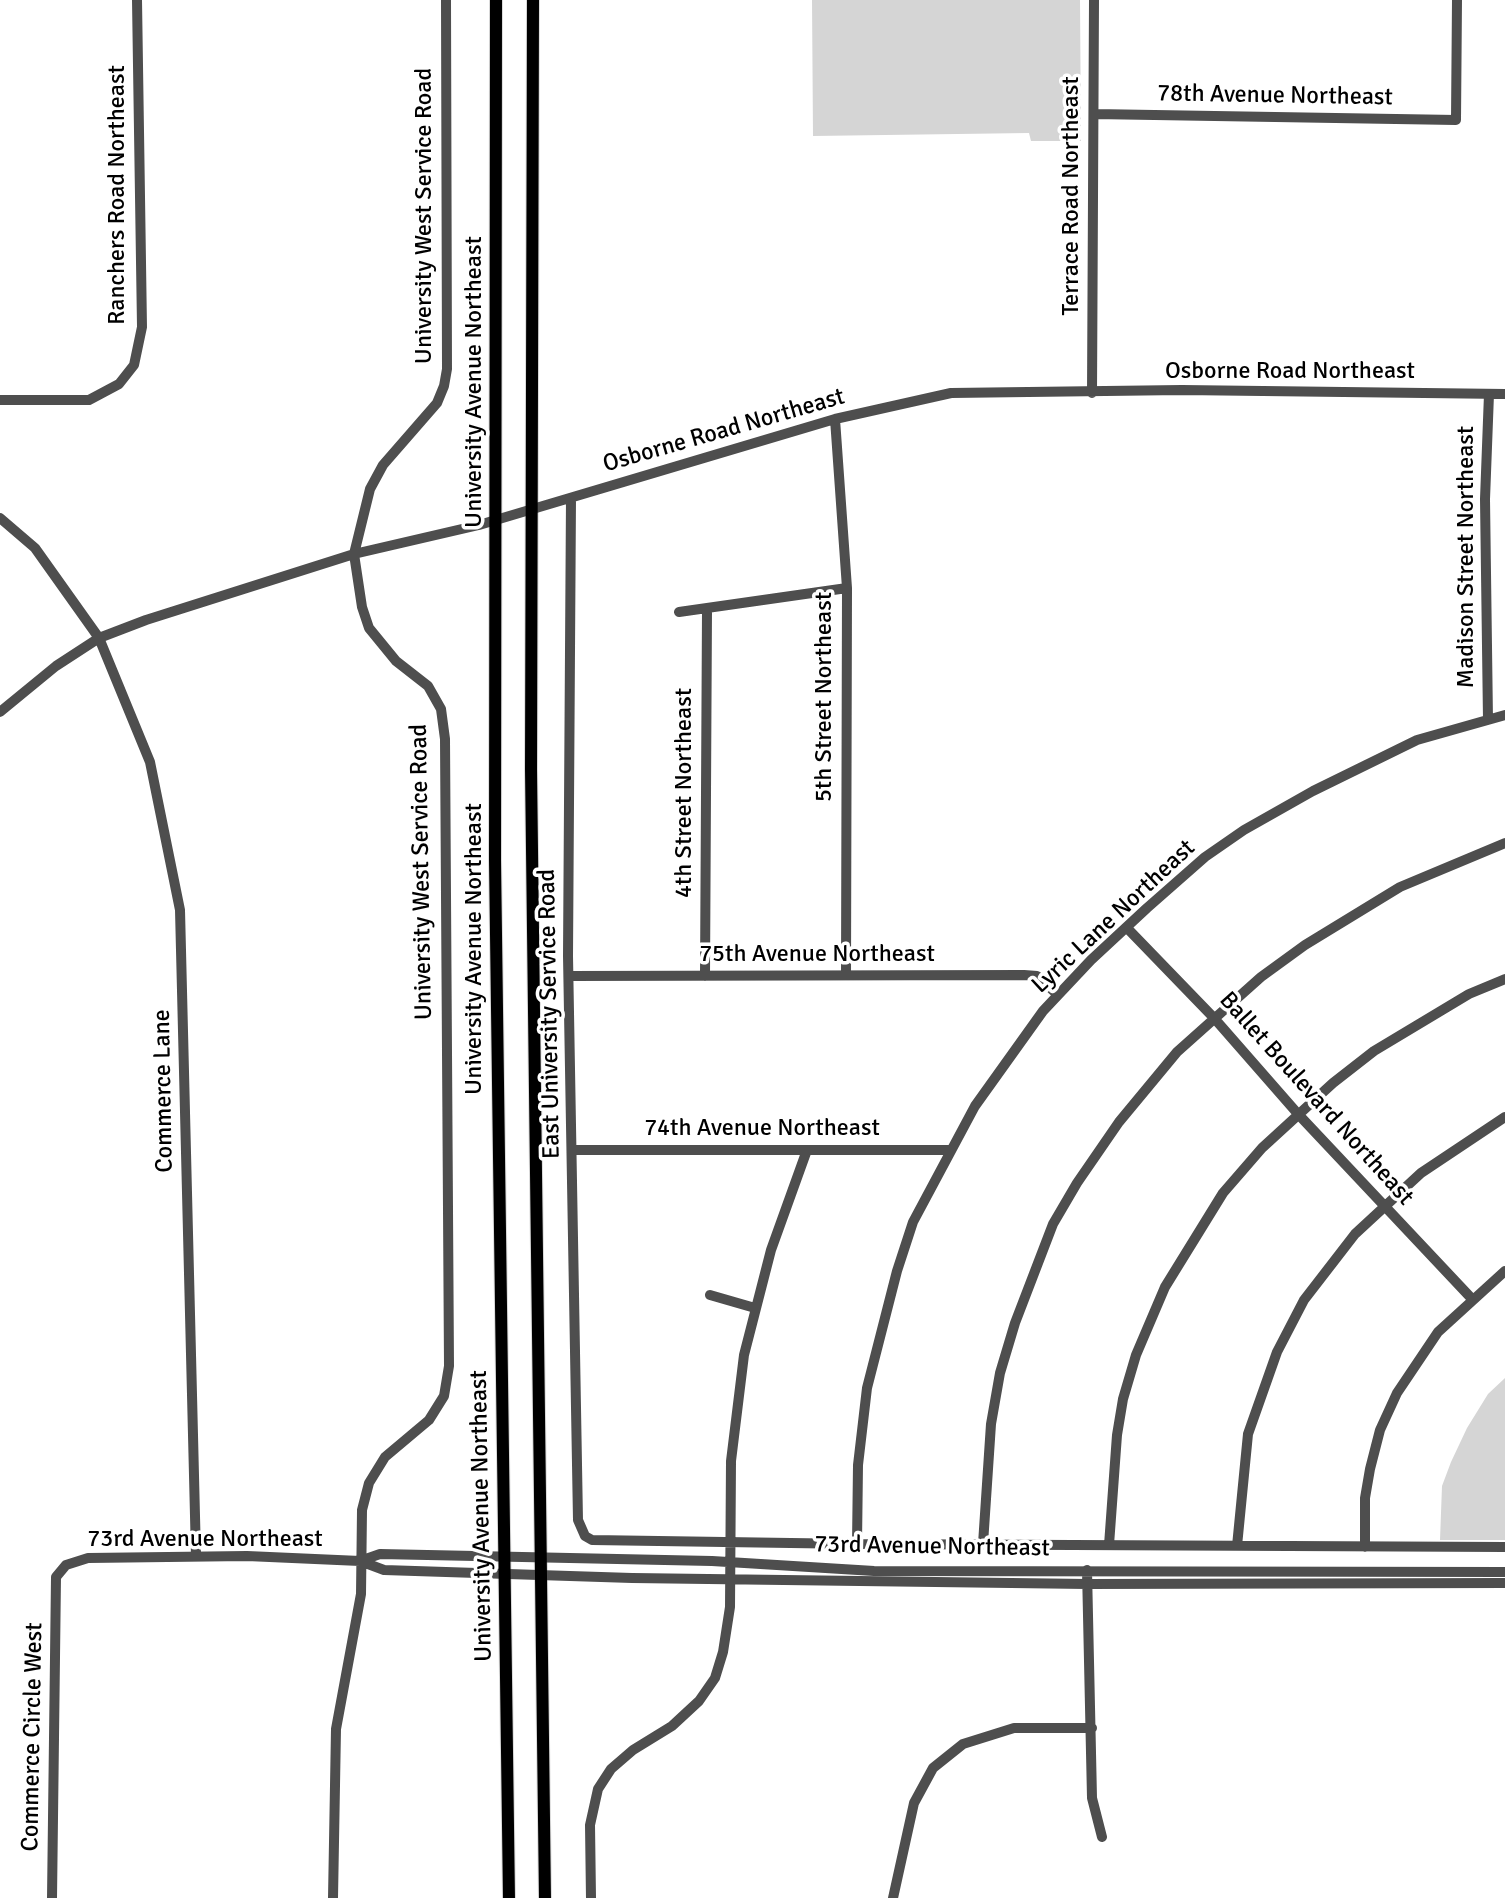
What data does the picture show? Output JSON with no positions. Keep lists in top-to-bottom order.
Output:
{
  "streets": {
    "main road": ["University Avenue Northeast"],
    "street": [
      "78th Avenue Northeast",
      "Ranchers Road Northeast",
      "Terrace Road Northeast",
      "University West Service Road",
      "Osborne Road Northeast",
      "Madison Street Northeast",
      "5th Street Northeast",
      "4th Street Northeast",
      "Lyric Lane Northeast",
      "75th Avenue Northeast",
      "East University Service Road",
      "Commerce Lane",
      "Ballet Boulevard Northeast",
      "74th Avenue Northeast",
      "73rd Avenue Northeast",
      "Commerce Circle West"
    ]
  },
  "crossings": [
    ["78th Avenue Northeast", "Terrace Road Northeast"],
    ["Terrace Road Northeast", "Osborne Road Northeast"],
    ["University West Service Road", "Osborne Road Northeast"],
    ["University West Service Road", "73rd Avenue Northeast"],
    ["Osborne Road Northeast", "University Avenue Northeast"],
    ["Osborne Road Northeast", "Madison Street Northeast"],
    ["Osborne Road Northeast", "5th Street Northeast"],
    ["Osborne Road Northeast", "East University Service Road"],
    ["Osborne Road Northeast", "Commerce Lane"],
    ["University Avenue Northeast", "73rd Avenue Northeast"],
    ["Madison Street Northeast", "Lyric Lane Northeast"],
    ["5th Street Northeast", "75th Avenue Northeast"],
    ["4th Street Northeast", "75th Avenue Northeast"],
    ["Lyric Lane Northeast", "75th Avenue Northeast"],
    ["Lyric Lane Northeast", "Ballet Boulevard Northeast"],
    ["Lyric Lane Northeast", "74th Avenue Northeast"],
    ["Lyric Lane Northeast", "73rd Avenue Northeast"],
    ["75th Avenue Northeast", "East University Service Road"],
    ["East University Service Road", "74th Avenue Northeast"],
    ["East University Service Road", "73rd Avenue Northeast"],
    ["Commerce Lane", "73rd Avenue Northeast"],
    ["73rd Avenue Northeast", "Commerce Circle West"]
  ]
}
